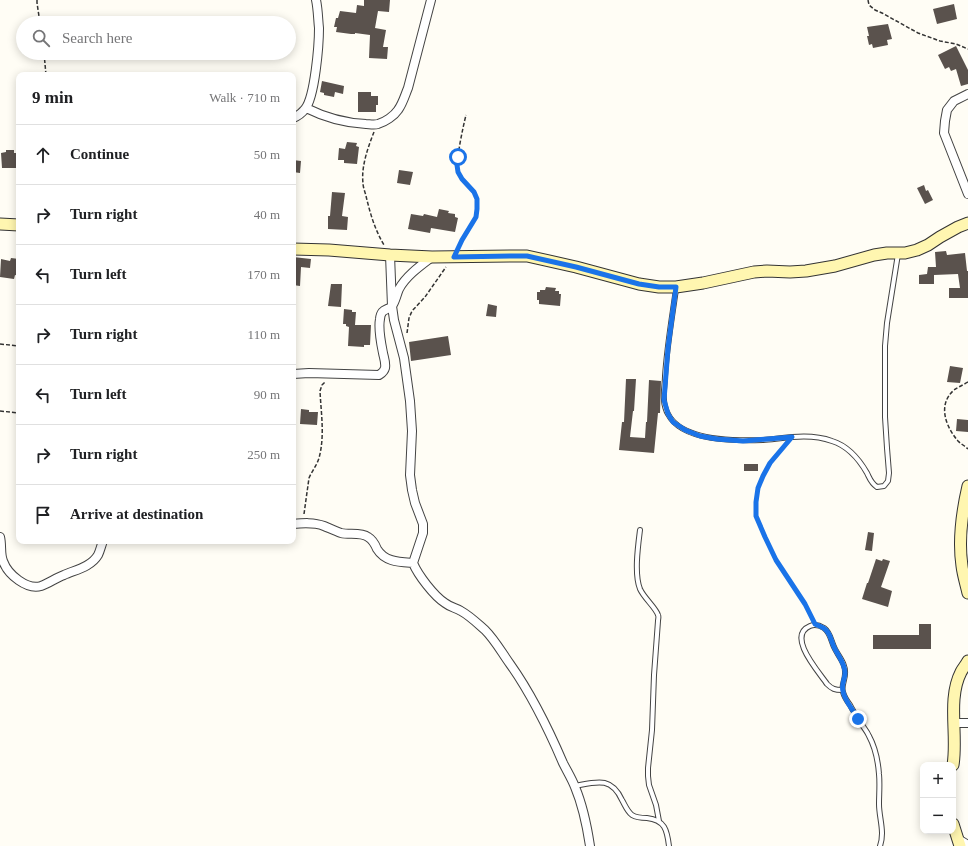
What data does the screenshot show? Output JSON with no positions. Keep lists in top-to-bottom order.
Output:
{
  "page": {
    "search": "Search here",
    "heading": ["9 min", "Walk · 710 m"],
    "list": [
      ["Continue", "50 m"],
      ["Turn right", "40 m"],
      ["Turn left", "170 m"],
      ["Turn right", "110 m"],
      ["Turn left", "90 m"],
      ["Turn right", "250 m"],
      "Arrive at destination"
    ],
    "map_buttons": ["+", "−"]
  }
}
